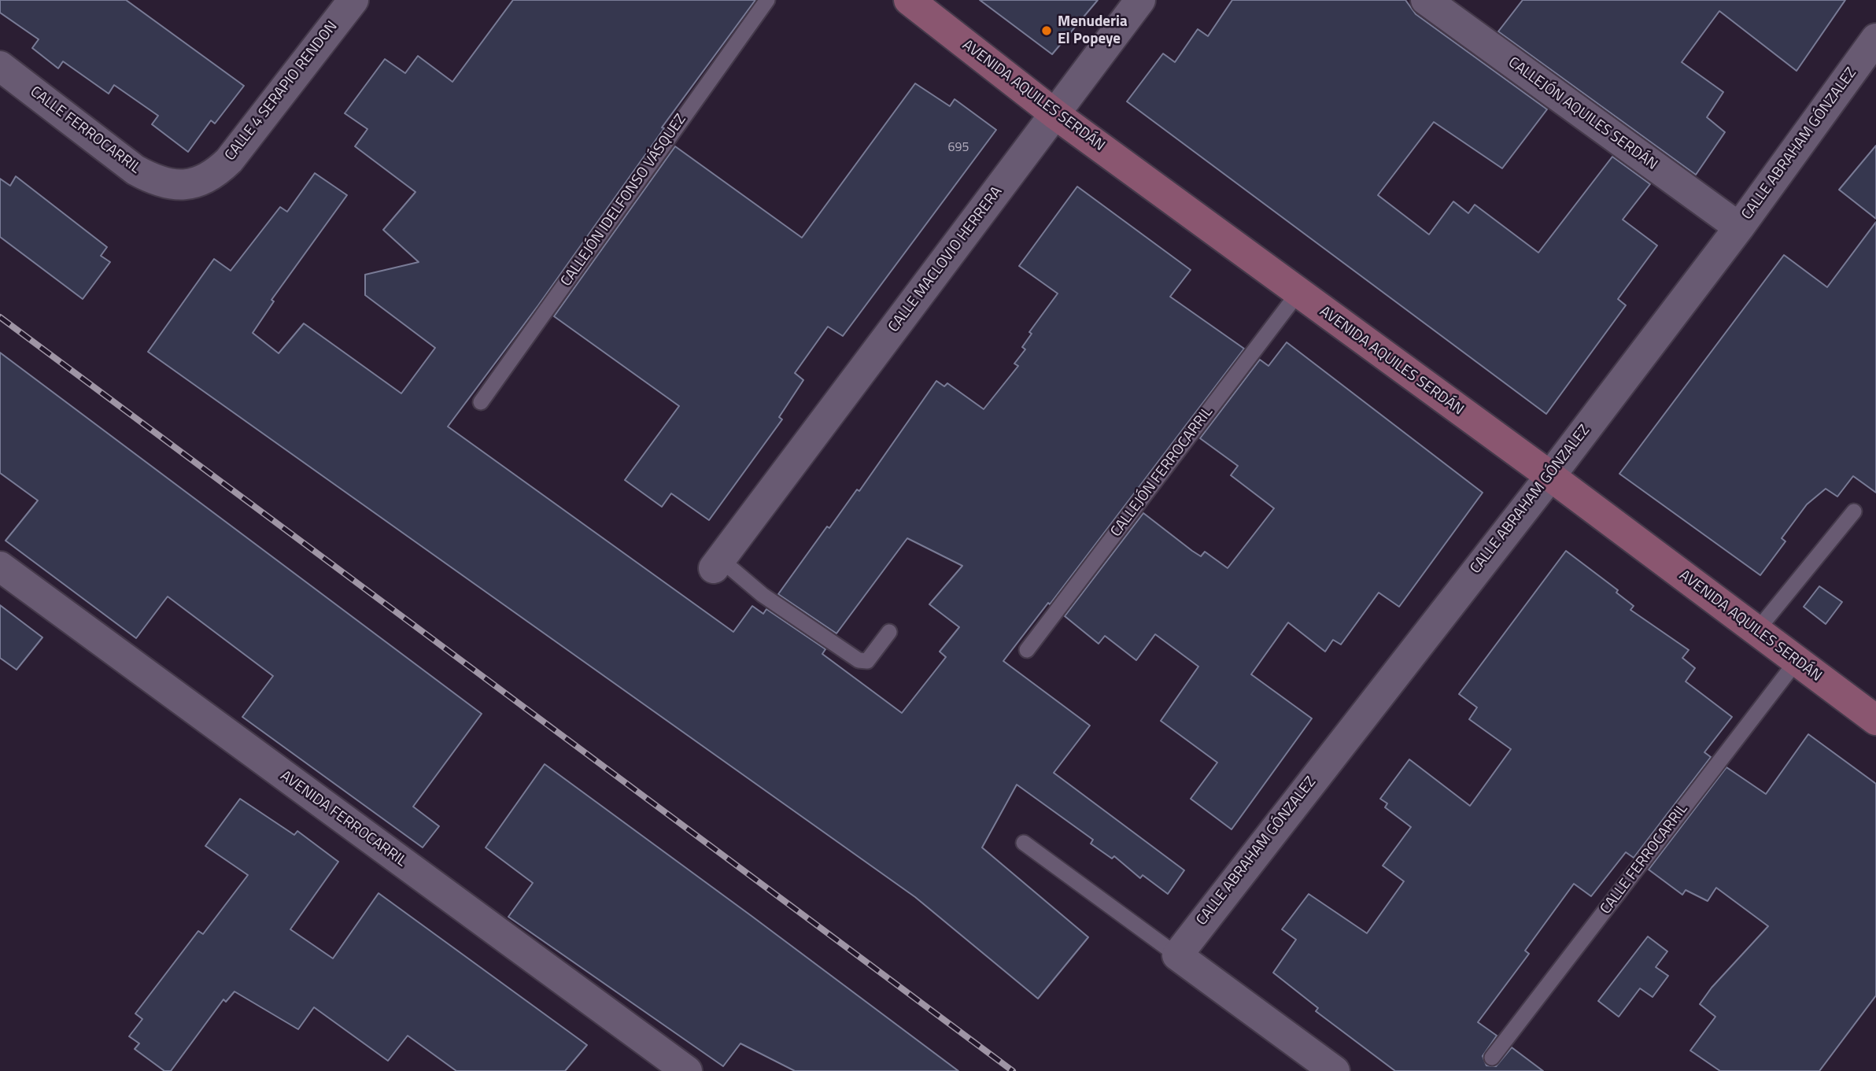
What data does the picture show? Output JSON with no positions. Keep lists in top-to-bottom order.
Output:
{
  "streets": {
    "street": [
      "CALLE 4 SERAPIO RENDON",
      "AVENIDA AQUILES SERDÁN",
      "CALLEJÓN AQUILES SERDÁN",
      "CALLE FERROCARRIL",
      "CALLE ABRAHAM GÓNZALEZ",
      "CALLE MACLOVIO HERRERA",
      "AVENIDA FERROCARRIL"
    ],
    "lane": ["CALLEJÓN IDELFONSO VÁSQUEZ", "CALLEJÓN FERROCARRIL"]
  },
  "crossings": [
    ["CALLE 4 SERAPIO RENDON", "CALLE FERROCARRIL"],
    ["AVENIDA AQUILES SERDÁN", "CALLE FERROCARRIL"],
    ["AVENIDA AQUILES SERDÁN", "CALLE ABRAHAM GÓNZALEZ"],
    ["AVENIDA AQUILES SERDÁN", "CALLE MACLOVIO HERRERA"],
    ["AVENIDA AQUILES SERDÁN", "CALLEJÓN FERROCARRIL"],
    ["CALLEJÓN AQUILES SERDÁN", "CALLE ABRAHAM GÓNZALEZ"]
  ],
  "places": ["Menuderia El Popeye"],
  "house_numbers": ["695"]
}
